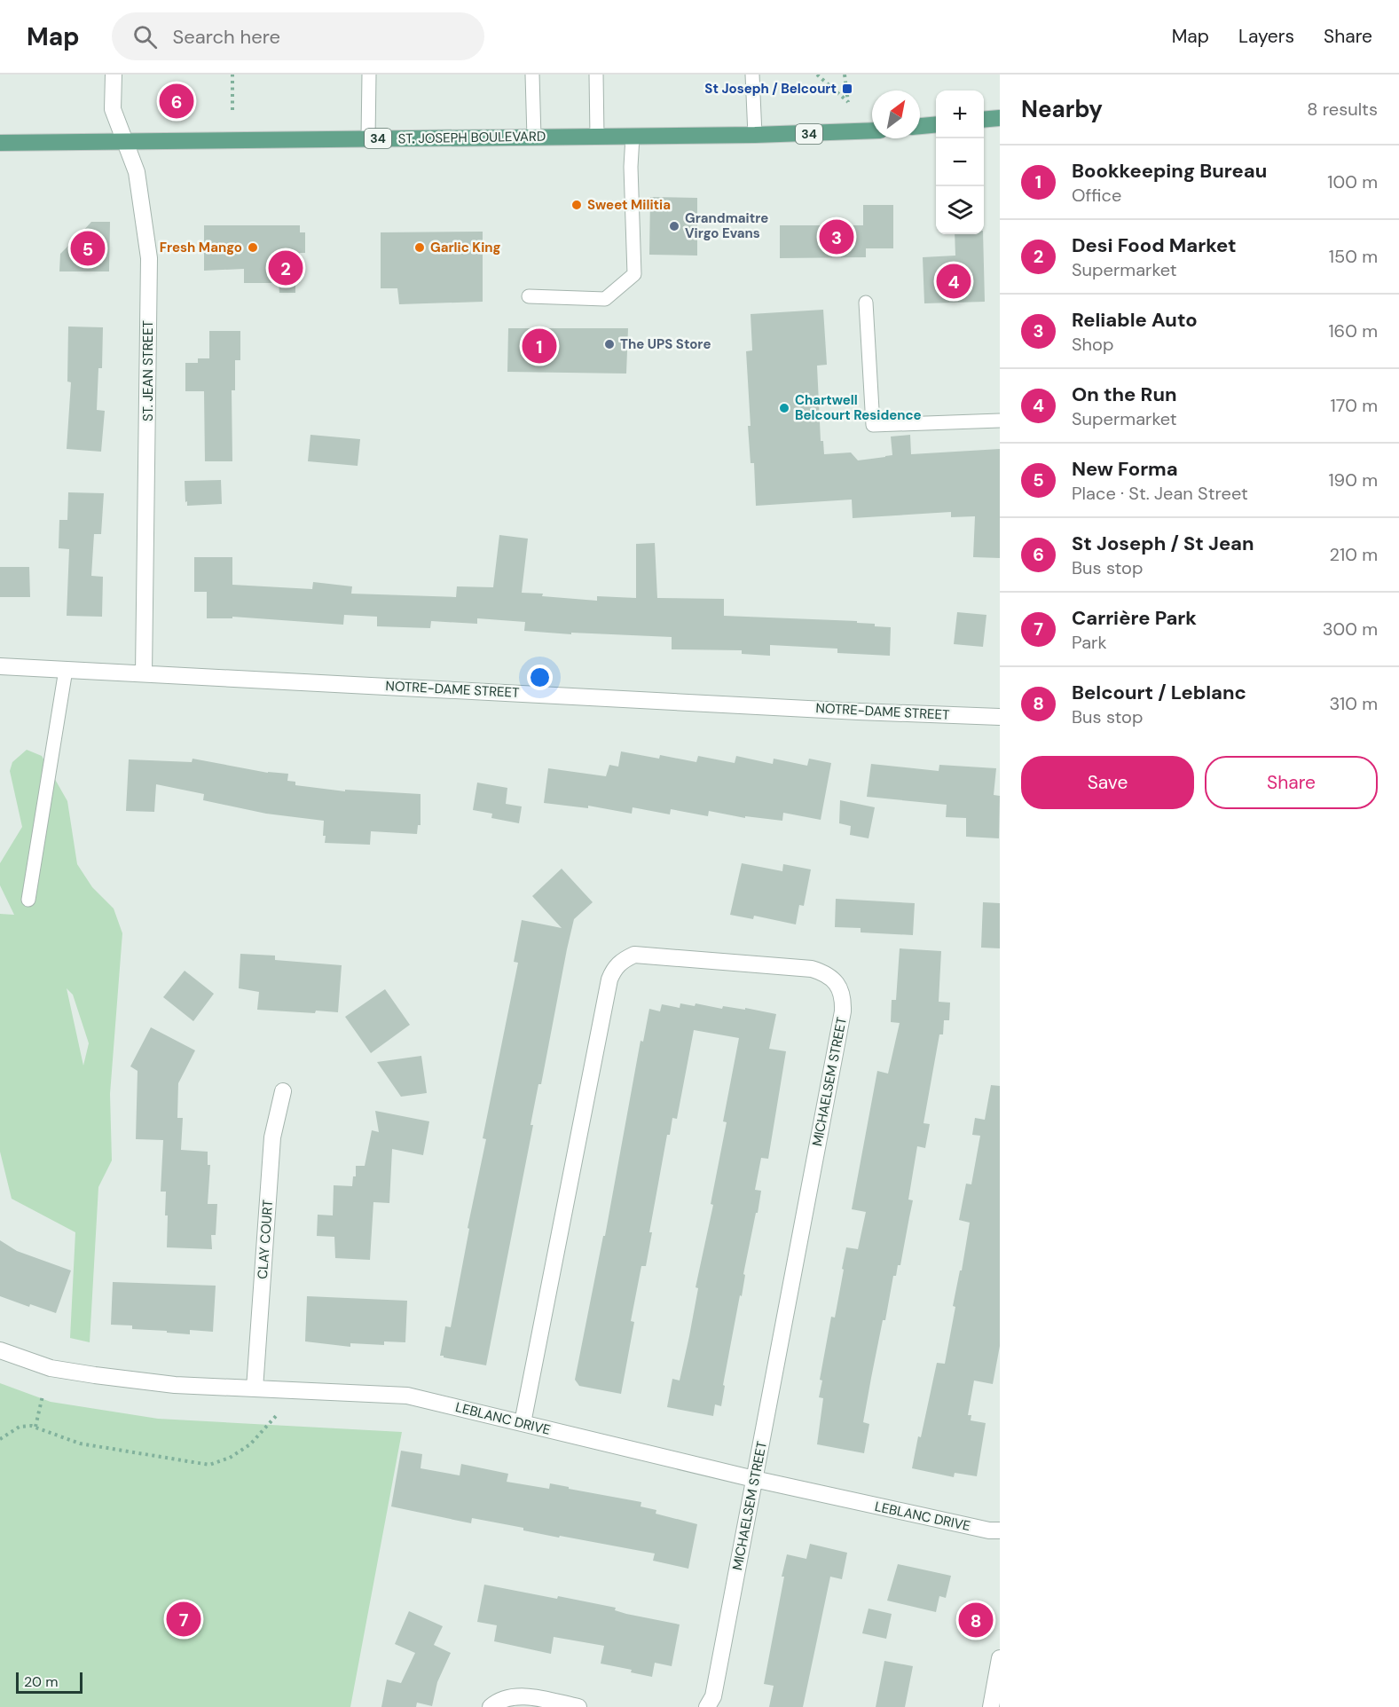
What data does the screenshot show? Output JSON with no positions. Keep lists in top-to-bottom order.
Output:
{
  "streets": {
    "main road": ["34", "ST. JOSEPH BOULEVARD"],
    "street": [
      "ST. JEAN STREET",
      "NOTRE-DAME STREET",
      "MICHAELSEM STREET",
      "CLAY COURT",
      "LEBLANC DRIVE"
    ]
  },
  "crossings": [
    ["ST. JOSEPH BOULEVARD", "ST. JEAN STREET"],
    ["ST. JEAN STREET", "NOTRE-DAME STREET"],
    ["MICHAELSEM STREET", "LEBLANC DRIVE"],
    ["CLAY COURT", "LEBLANC DRIVE"]
  ],
  "places": {
    "transit": ["St Joseph / Belcourt"],
    "other": [
      "Sweet Militia",
      "Grandmaitre Virgo Evans",
      "Fresh Mango",
      "Garlic King",
      "The UPS Store",
      "Chartwell Belcourt Residence"
    ]
  },
  "scale_bar": "20 m",
  "north": "top right",
  "page": {
    "header": "Map",
    "search": "Search here",
    "nav": ["Map", "Layers", "Share"],
    "heading": ["Nearby", "8 results"],
    "pins": [
      "6",
      "3",
      "5",
      "2",
      "4",
      "1",
      "7",
      "8"
    ],
    "map_buttons": ["+", "−"],
    "list": [
      {
        "mark": "1",
        "name": "Bookkeeping Bureau",
        "note": "Office",
        "value": "100 m"
      },
      {
        "mark": "2",
        "name": "Desi Food Market",
        "note": "Supermarket",
        "value": "150 m"
      },
      {
        "mark": "3",
        "name": "Reliable Auto",
        "note": "Shop",
        "value": "160 m"
      },
      {
        "mark": "4",
        "name": "On the Run",
        "note": "Supermarket",
        "value": "170 m"
      },
      {
        "mark": "5",
        "name": "New Forma",
        "note": "Place · St. Jean Street",
        "value": "190 m"
      },
      {
        "mark": "6",
        "name": "St Joseph / St Jean",
        "note": "Bus stop",
        "value": "210 m"
      },
      {
        "mark": "7",
        "name": "Carrière Park",
        "note": "Park",
        "value": "300 m"
      },
      {
        "mark": "8",
        "name": "Belcourt / Leblanc",
        "note": "Bus stop",
        "value": "310 m"
      }
    ],
    "buttons": ["Save", "Share"],
    "scale": "20 m"
  }
}
